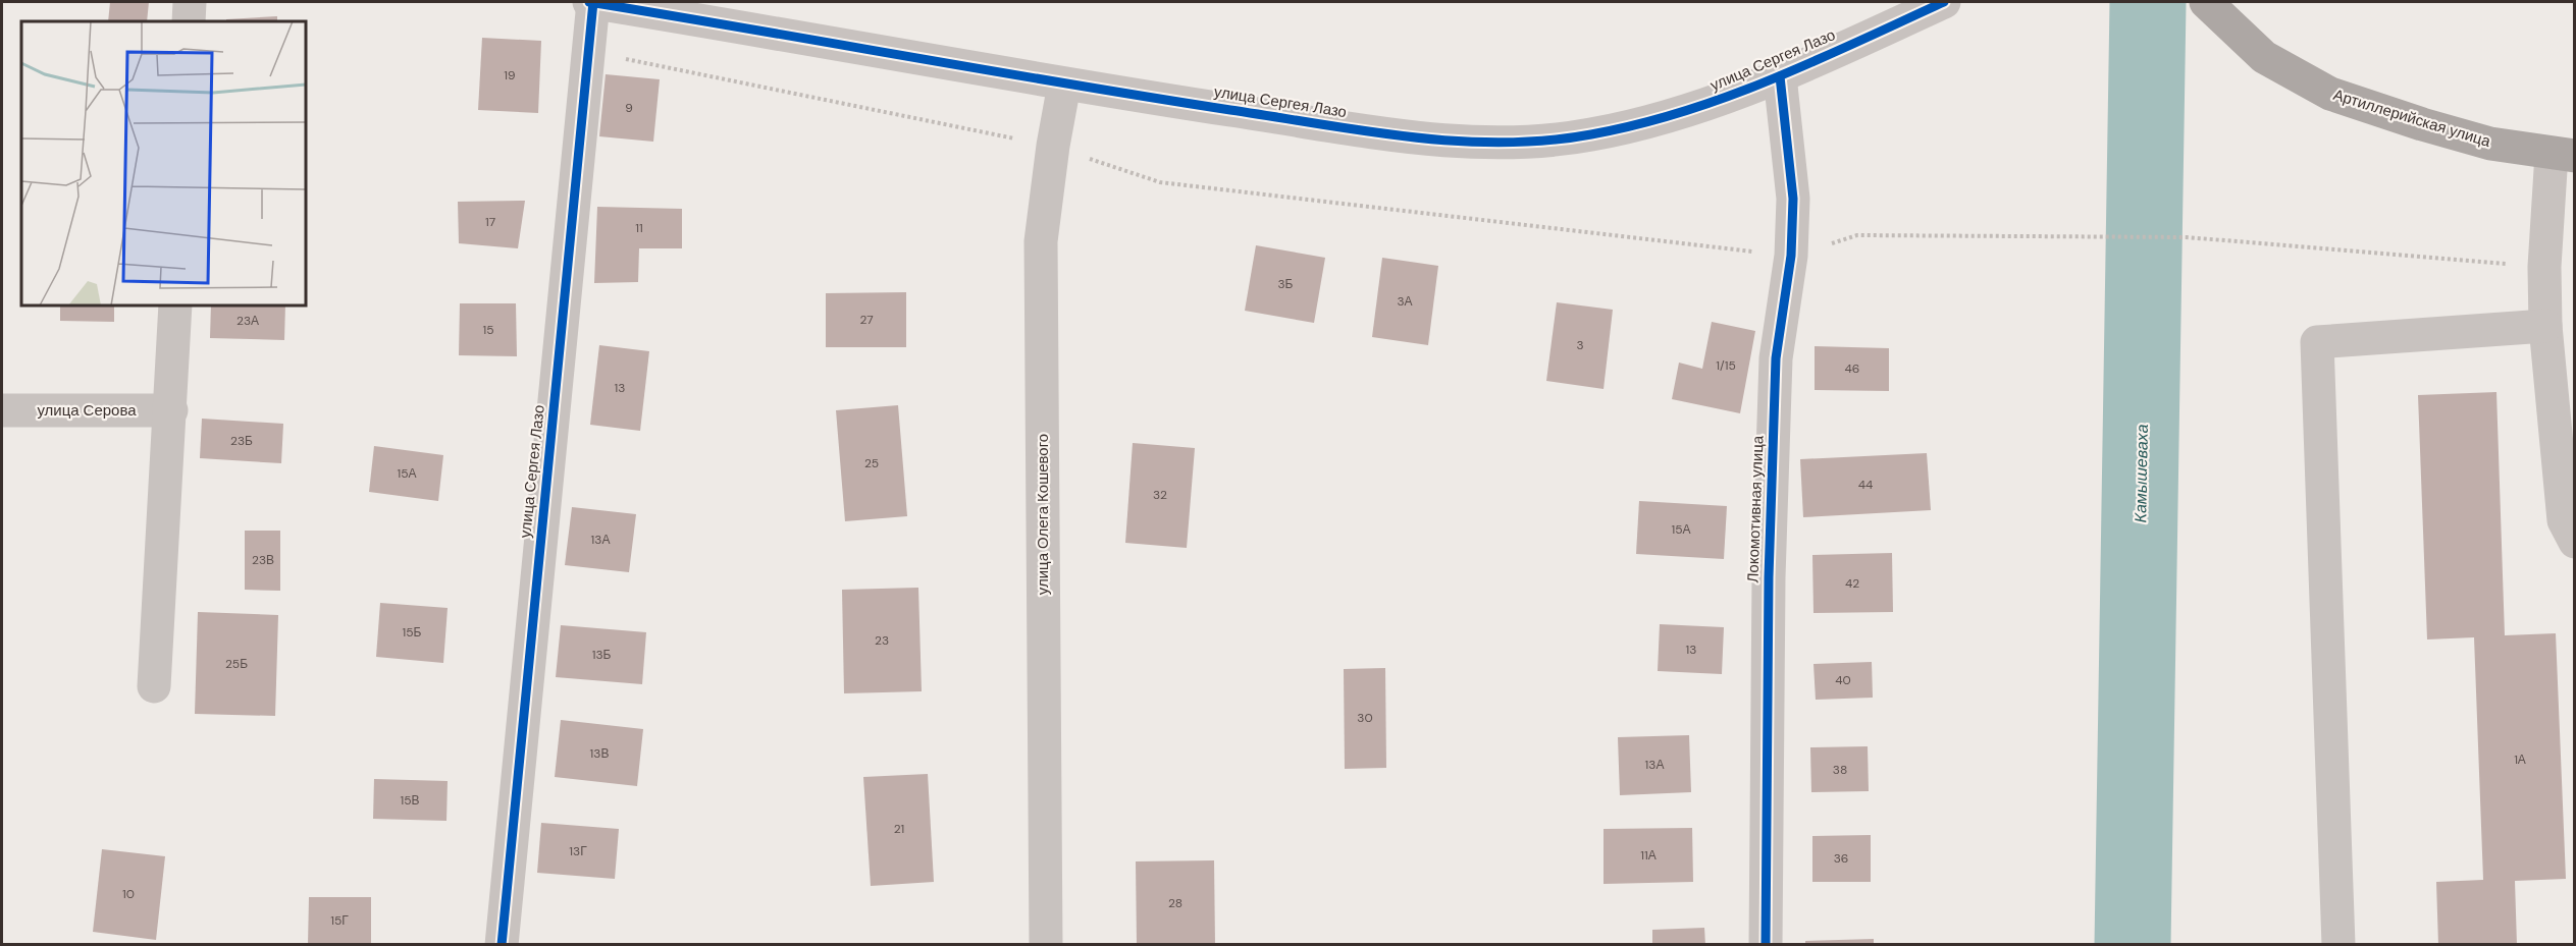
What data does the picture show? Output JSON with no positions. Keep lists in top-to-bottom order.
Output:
{
  "streets": {
    "main road": ["Артиллерийская улица"],
    "street": [
      "улица Сергея Лазо",
      "улица Серова",
      "Локомотивная улица",
      "улица Олега Кошевого"
    ]
  },
  "crossings": [
    ["улица Сергея Лазо", "Локомотивная улица"],
    ["улица Сергея Лазо", "улица Олега Кошевого"]
  ],
  "water": ["Камышеваха"],
  "house_numbers": [
    "19",
    "9",
    "17",
    "11",
    "3Б",
    "3А",
    "27",
    "23А",
    "15",
    "3",
    "1/15",
    "46",
    "13",
    "23Б",
    "25",
    "15А",
    "44",
    "32",
    "15А",
    "13А",
    "23В",
    "42",
    "15Б",
    "23",
    "13",
    "13Б",
    "25Б",
    "40",
    "30",
    "13В",
    "1А",
    "13А",
    "38",
    "15В",
    "21",
    "13Г",
    "11А",
    "36",
    "10",
    "28",
    "15Г"
  ]
}
